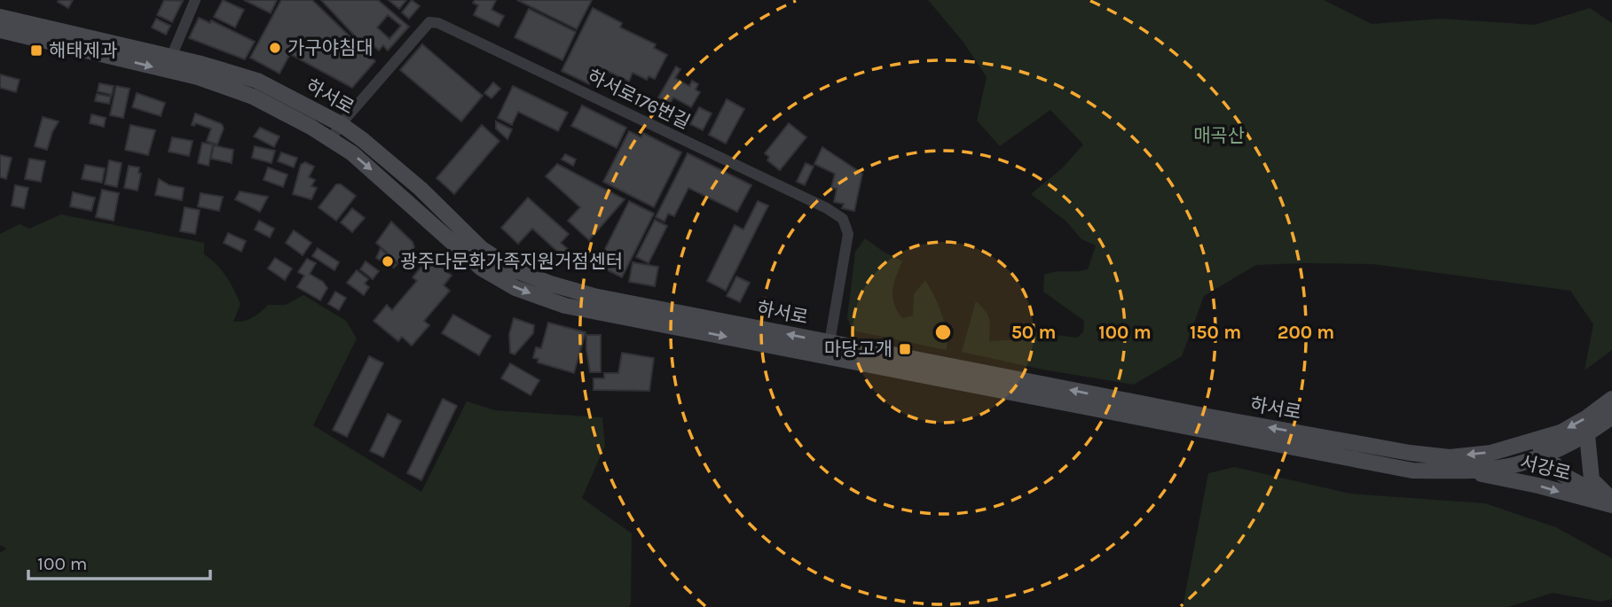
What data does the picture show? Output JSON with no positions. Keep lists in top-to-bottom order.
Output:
{
  "streets": {
    "main road": ["하서로", "서강로"],
    "street": ["하서로176번길"]
  },
  "crossings": [
    ["하서로", "하서로176번길"],
    ["하서로", "서강로"]
  ],
  "parks": ["매곡산"],
  "places": {
    "other": ["가구야침대", "광주다문화가족지원거점센터"],
    "transit": ["해태제과", "마당고개"]
  },
  "scale_bar": "100 m",
  "rings": [
    "50 m",
    "100 m",
    "150 m",
    "200 m"
  ]
}
